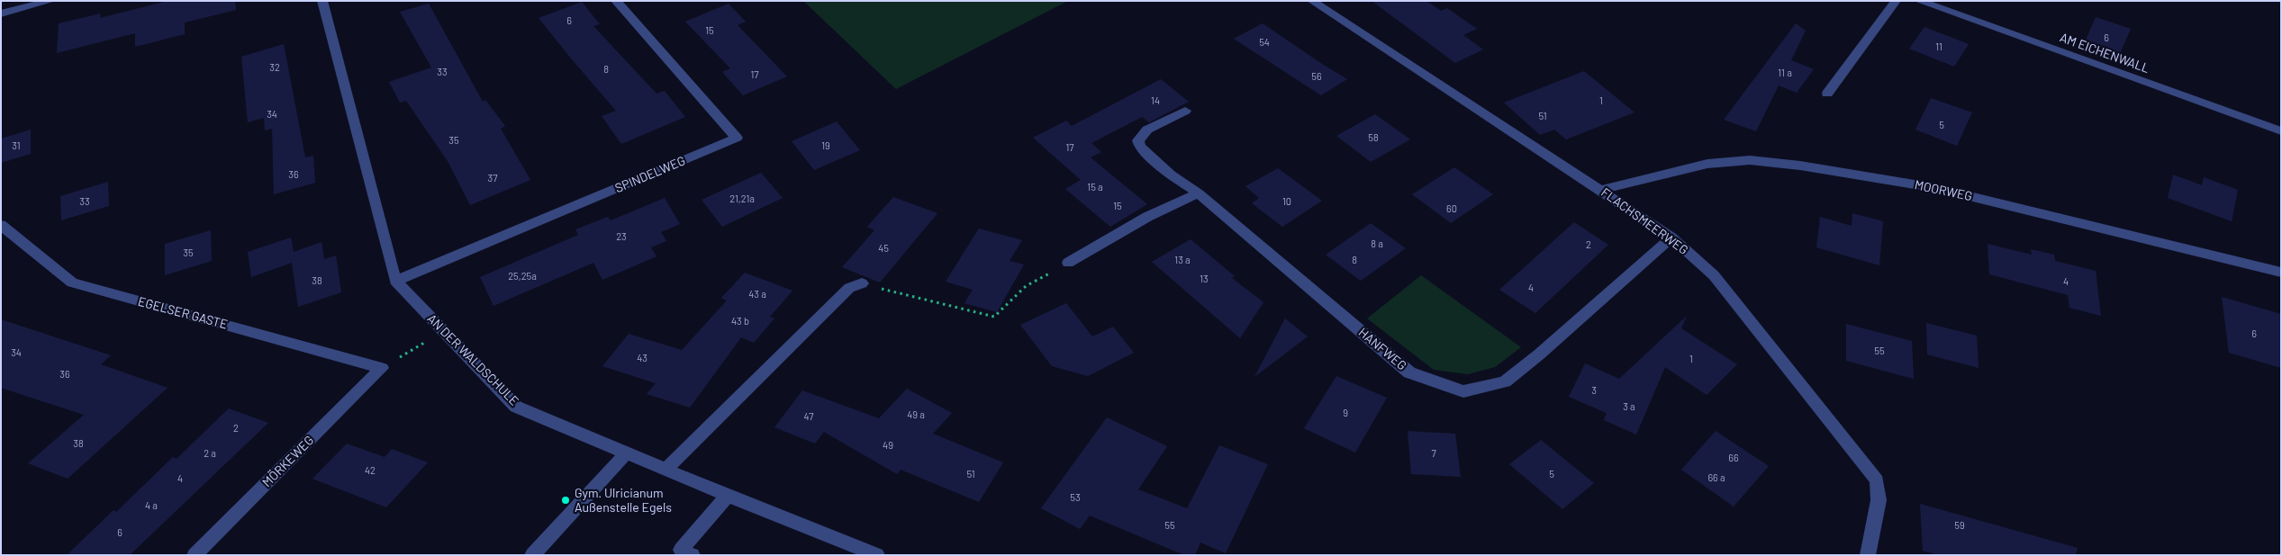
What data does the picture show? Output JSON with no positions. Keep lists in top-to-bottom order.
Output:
{
  "streets": {
    "street": [
      "AM EICHENWALL",
      "SPINDELWEG",
      "MOORWEG",
      "FLACHSMEERWEG",
      "EGELSER GASTE",
      "HANFWEG",
      "AN DER WALDSCHULE",
      "MÖRKEWEG"
    ]
  },
  "crossings": [
    ["SPINDELWEG", "AN DER WALDSCHULE"],
    ["MOORWEG", "FLACHSMEERWEG"],
    ["FLACHSMEERWEG", "HANFWEG"],
    ["EGELSER GASTE", "MÖRKEWEG"]
  ],
  "places": ["Gym. Ulricianum Außenstelle Egels"],
  "house_numbers": [
    "6",
    "15",
    "6",
    "54",
    "11",
    "32",
    "8",
    "33",
    "11 a",
    "17",
    "56",
    "14",
    "1",
    "34",
    "51",
    "5",
    "58",
    "35",
    "31",
    "19",
    "17",
    "36",
    "37",
    "15 a",
    "21,21a",
    "33",
    "10",
    "15",
    "60",
    "23",
    "8 a",
    "2",
    "45",
    "35",
    "13 a",
    "8",
    "25,25a",
    "13",
    "38",
    "4",
    "4",
    "43 a",
    "43 b",
    "6",
    "55",
    "34",
    "43",
    "1",
    "36",
    "3",
    "3 a",
    "9",
    "49 a",
    "47",
    "2",
    "38",
    "49",
    "2 a",
    "7",
    "66",
    "42",
    "51",
    "5",
    "66 a",
    "4",
    "53",
    "4 a",
    "55",
    "59",
    "6"
  ]
}
